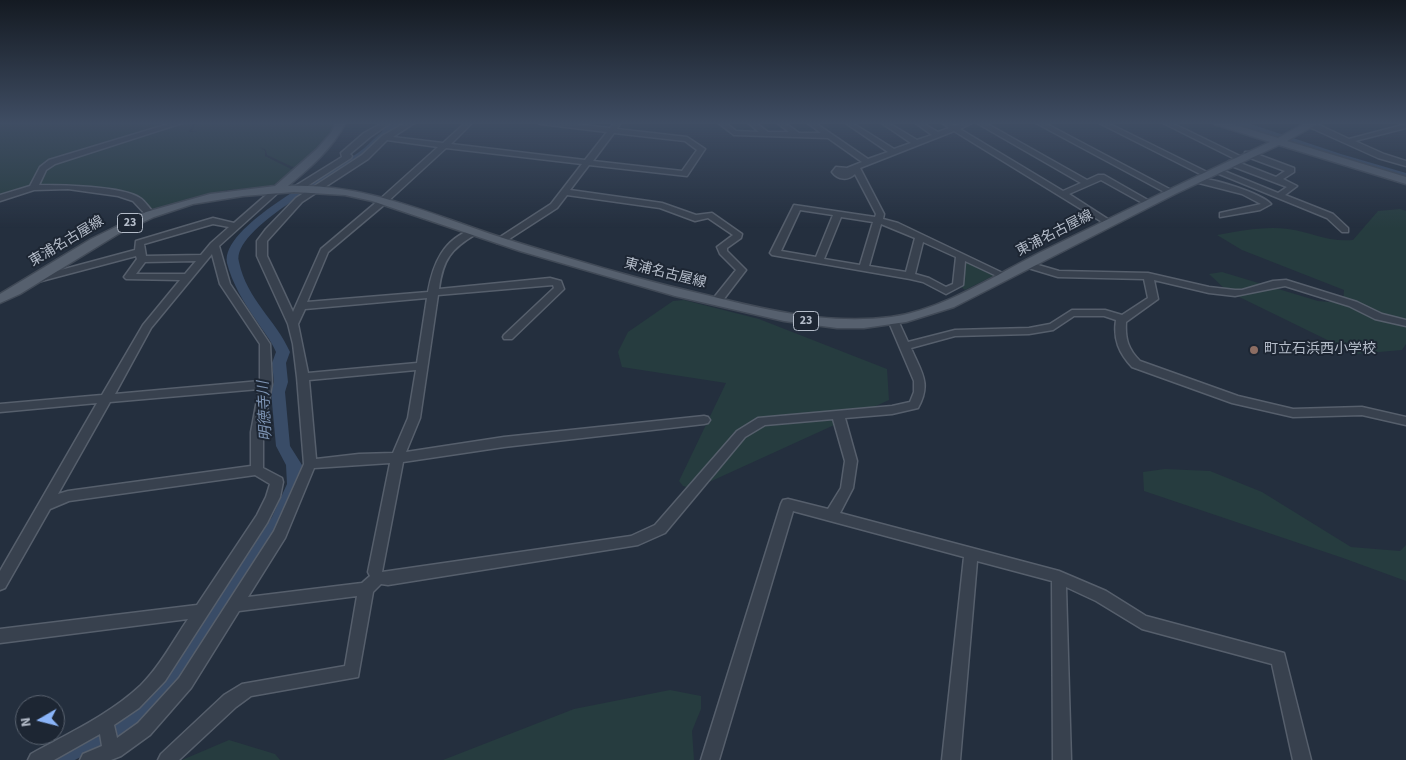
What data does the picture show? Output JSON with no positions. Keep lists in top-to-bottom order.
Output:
{
  "streets": {
    "main road": ["23", "東浦名古屋線"]
  },
  "water": ["明徳寺川"],
  "places": ["町立石浜西小学校"],
  "north": "left"
}
